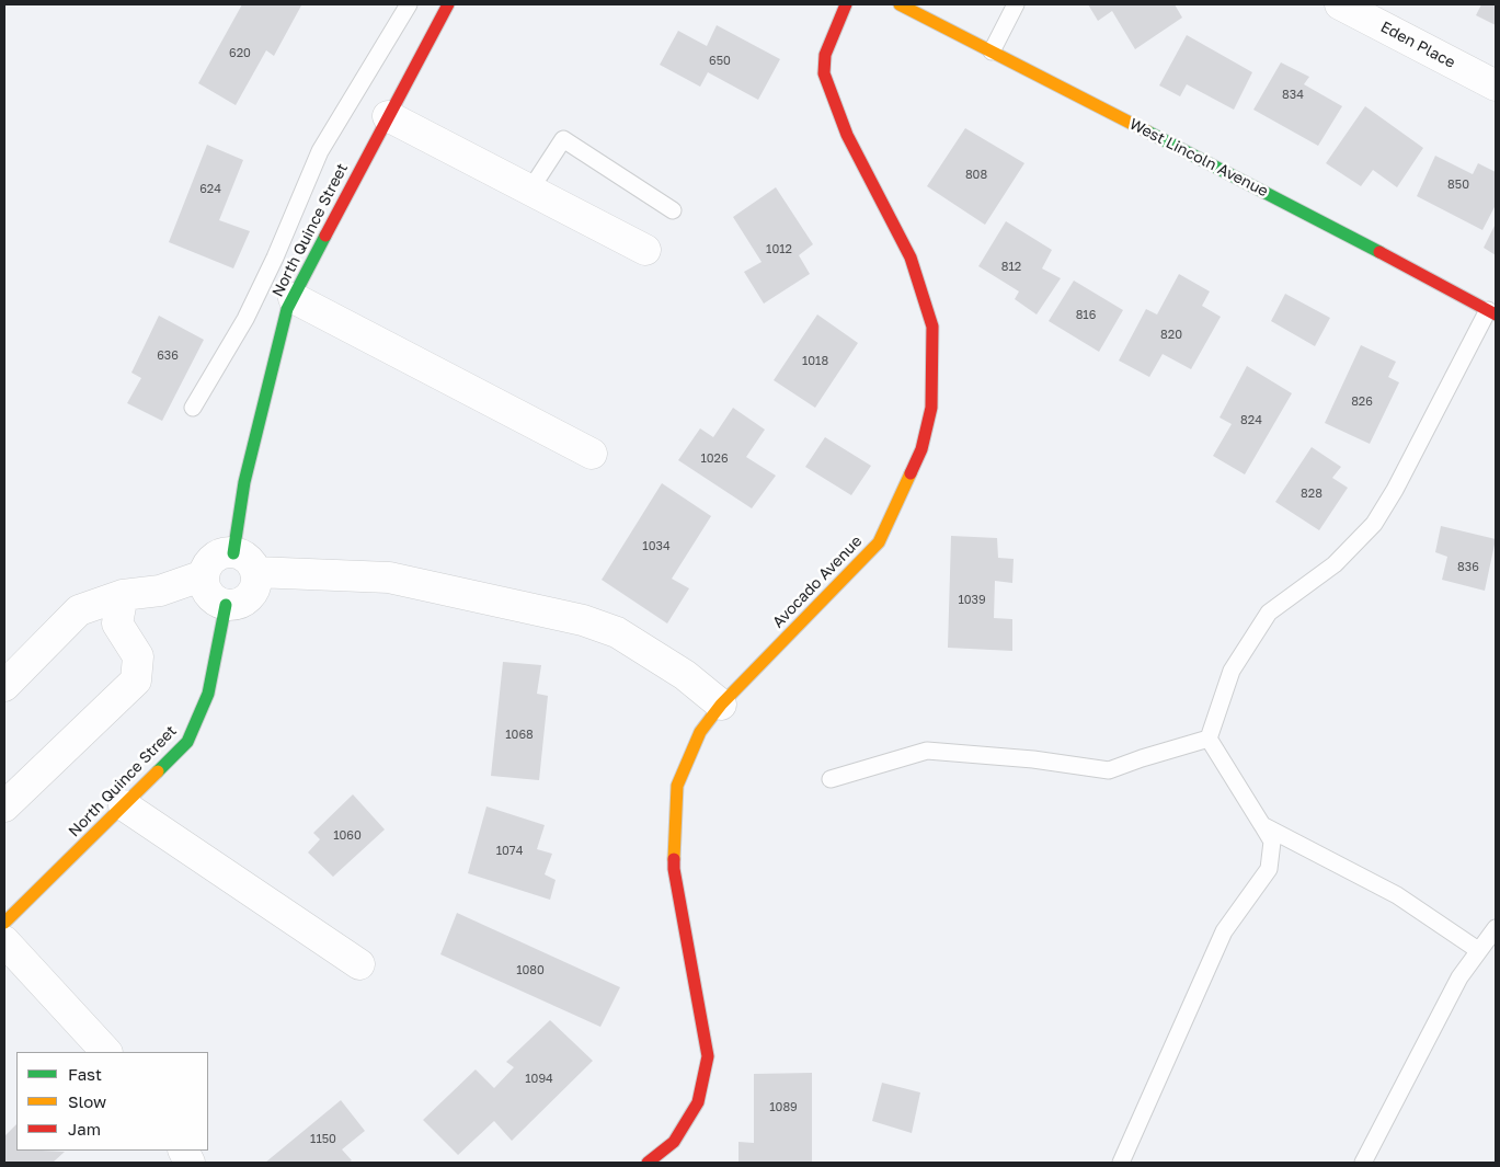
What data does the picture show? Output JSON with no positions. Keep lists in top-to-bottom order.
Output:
{
  "streets": {
    "street": [
      "Eden Place",
      "West Lincoln Avenue",
      "North Quince Street",
      "Avocado Avenue"
    ]
  },
  "house_numbers": [
    "620",
    "650",
    "834",
    "808",
    "850",
    "624",
    "1012",
    "812",
    "816",
    "820",
    "636",
    "1018",
    "826",
    "824",
    "1026",
    "828",
    "1034",
    "836",
    "1039",
    "1068",
    "1060",
    "1074",
    "1080",
    "1094",
    "1089",
    "1150"
  ],
  "legend": ["Fast", "Slow", "Jam"]
}
